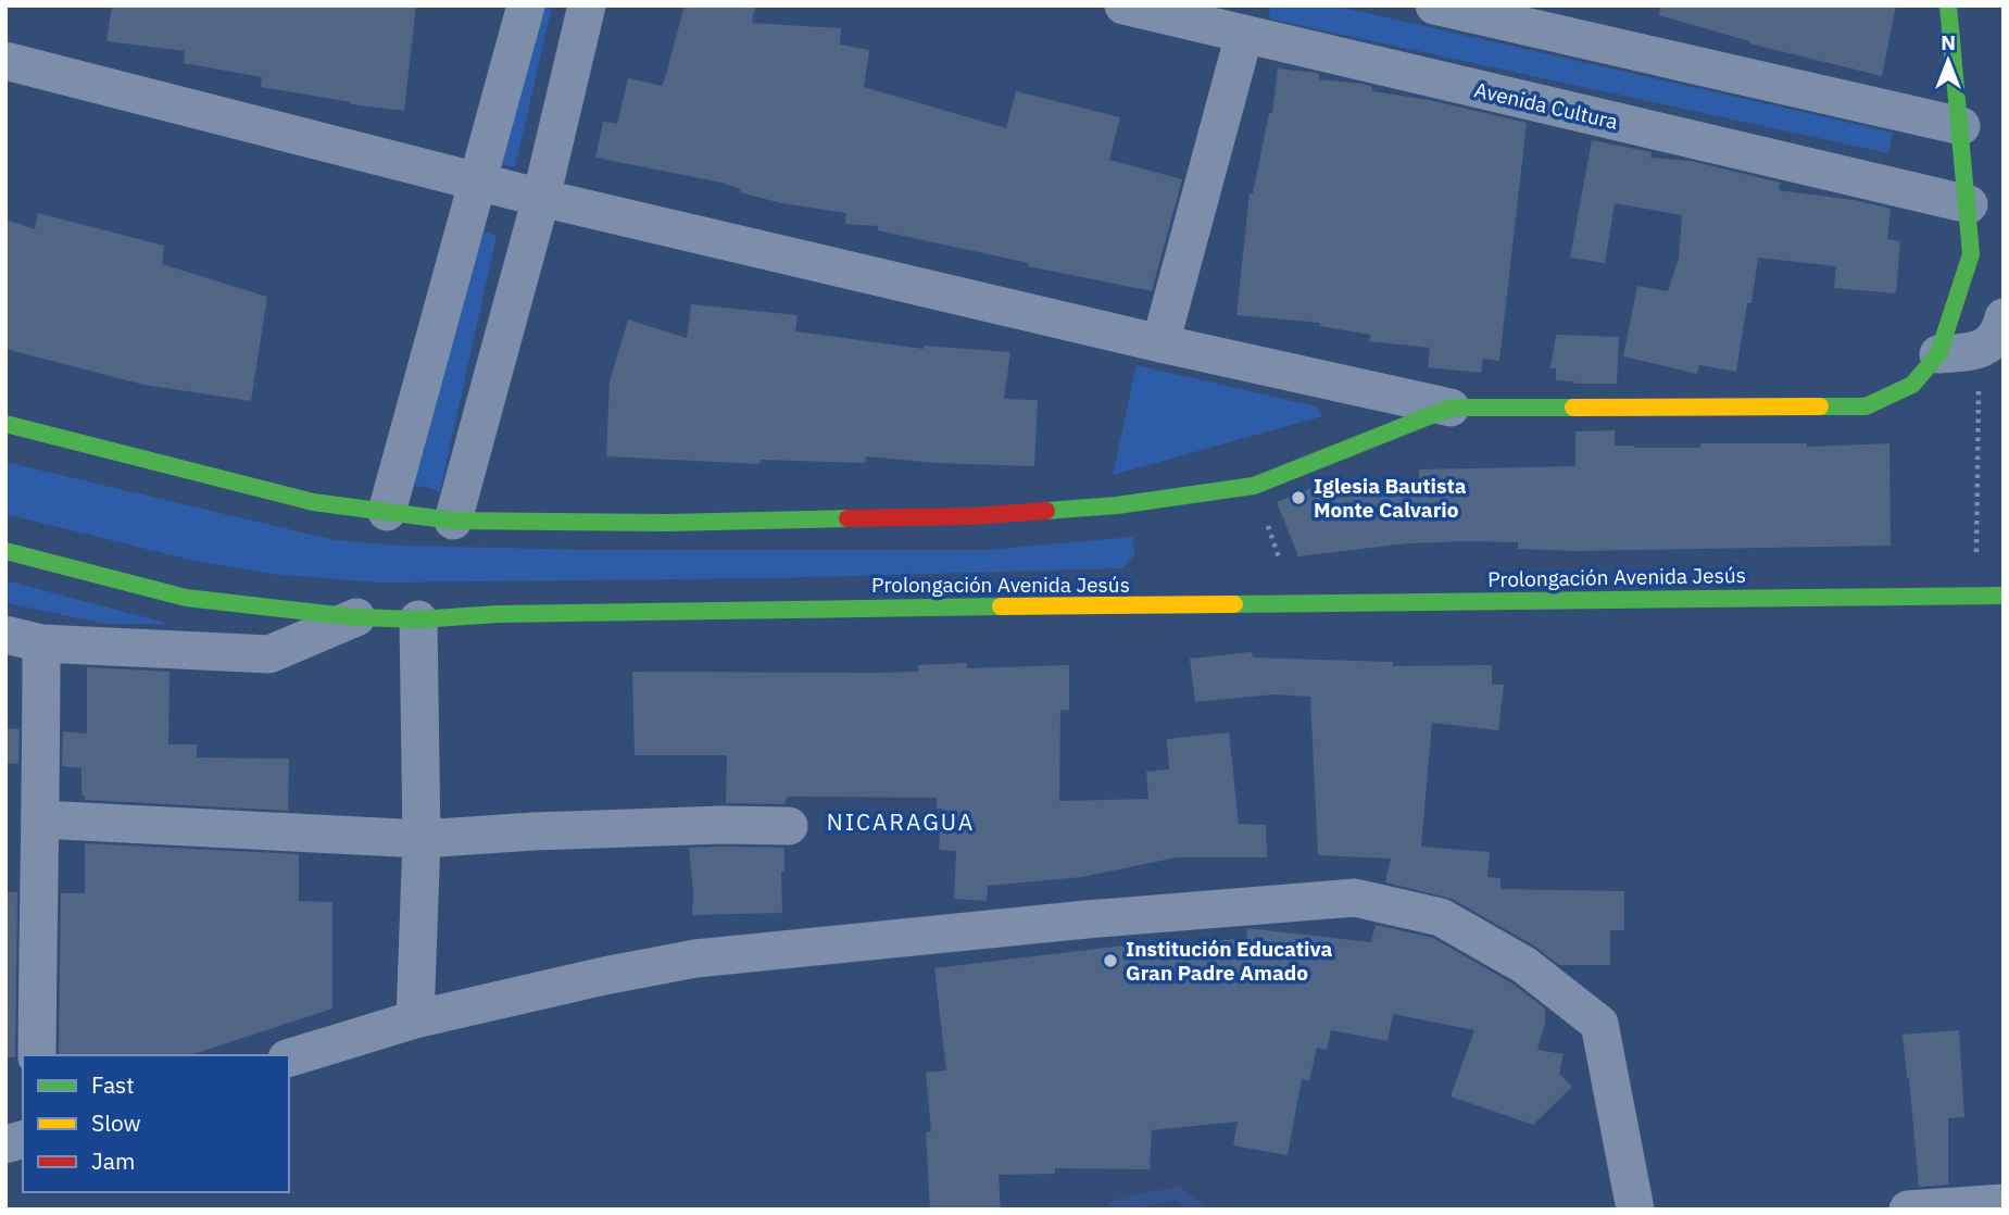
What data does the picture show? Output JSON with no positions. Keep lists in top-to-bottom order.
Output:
{
  "streets": {
    "street": ["Avenida Cultura", "Prolongación Avenida Jesús"]
  },
  "districts": ["NICARAGUA"],
  "places": ["Iglesia Bautista Monte Calvario", "Institución Educativa Gran Padre Amado"],
  "legend": ["Fast", "Slow", "Jam"],
  "north": "top"
}
